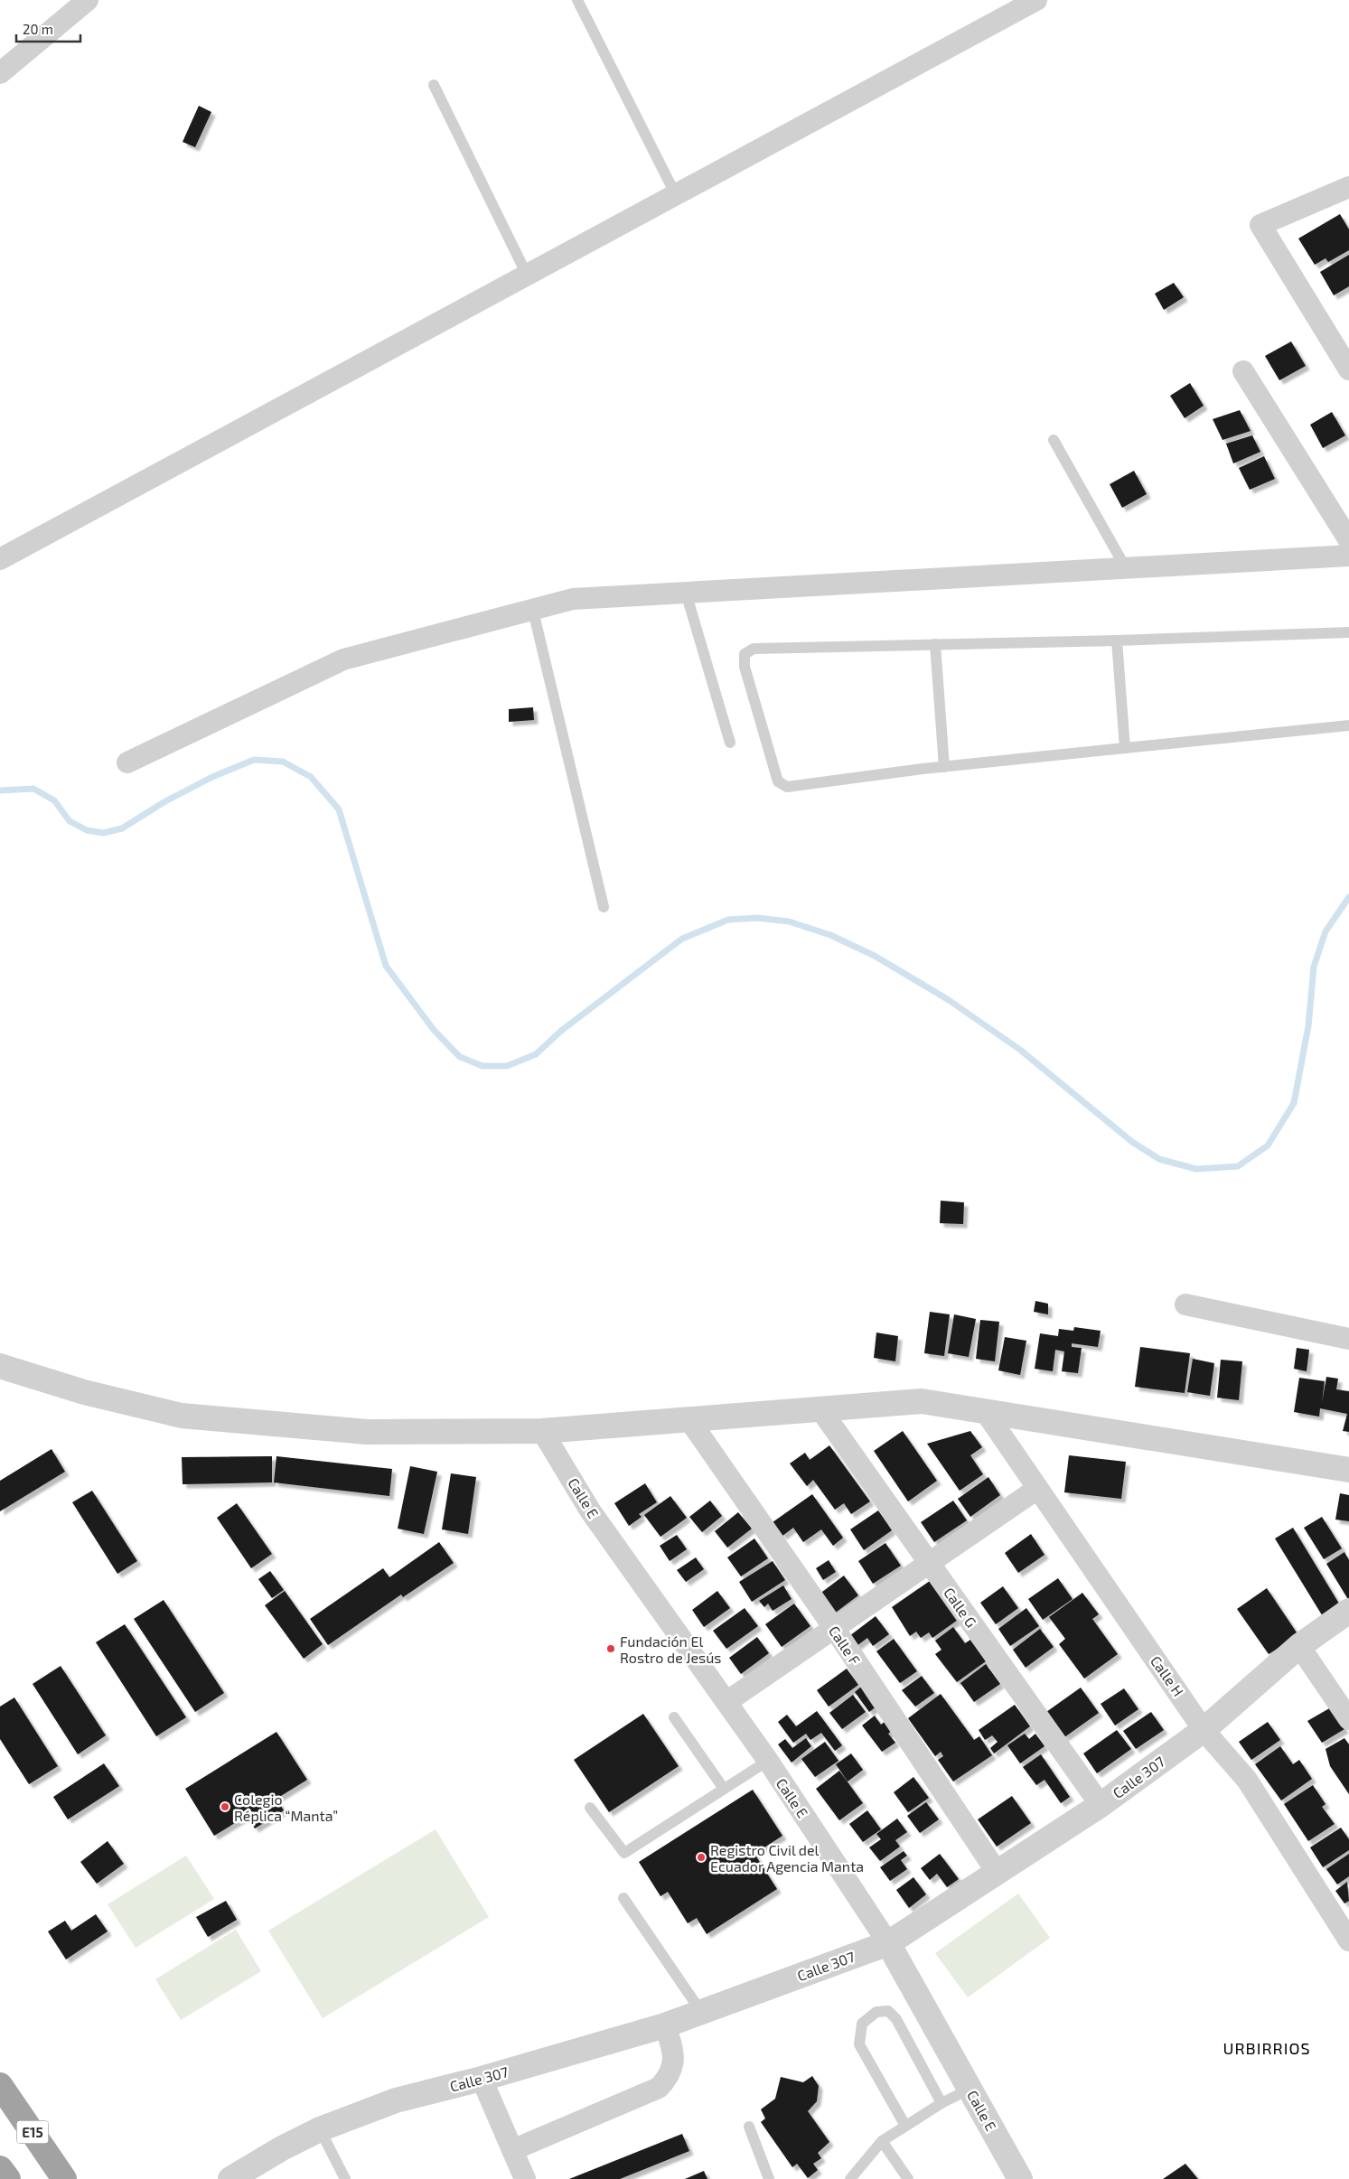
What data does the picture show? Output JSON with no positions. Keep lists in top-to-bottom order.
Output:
{
  "streets": {
    "highway": ["E15"],
    "street": [
      "Calle E",
      "Calle G",
      "Calle F",
      "Calle H",
      "Calle 307"
    ]
  },
  "crossings": [
    ["Calle E", "Calle 307"],
    ["Calle G", "Calle 307"],
    ["Calle F", "Calle 307"],
    ["Calle H", "Calle 307"]
  ],
  "districts": ["URBIRRIOS"],
  "places": ["Fundación El Rostro de Jesús", "Colegio Réplica “Manta”", "Registro Civil del Ecuador Agencia Manta"],
  "scale_bar": "20 m"
}
